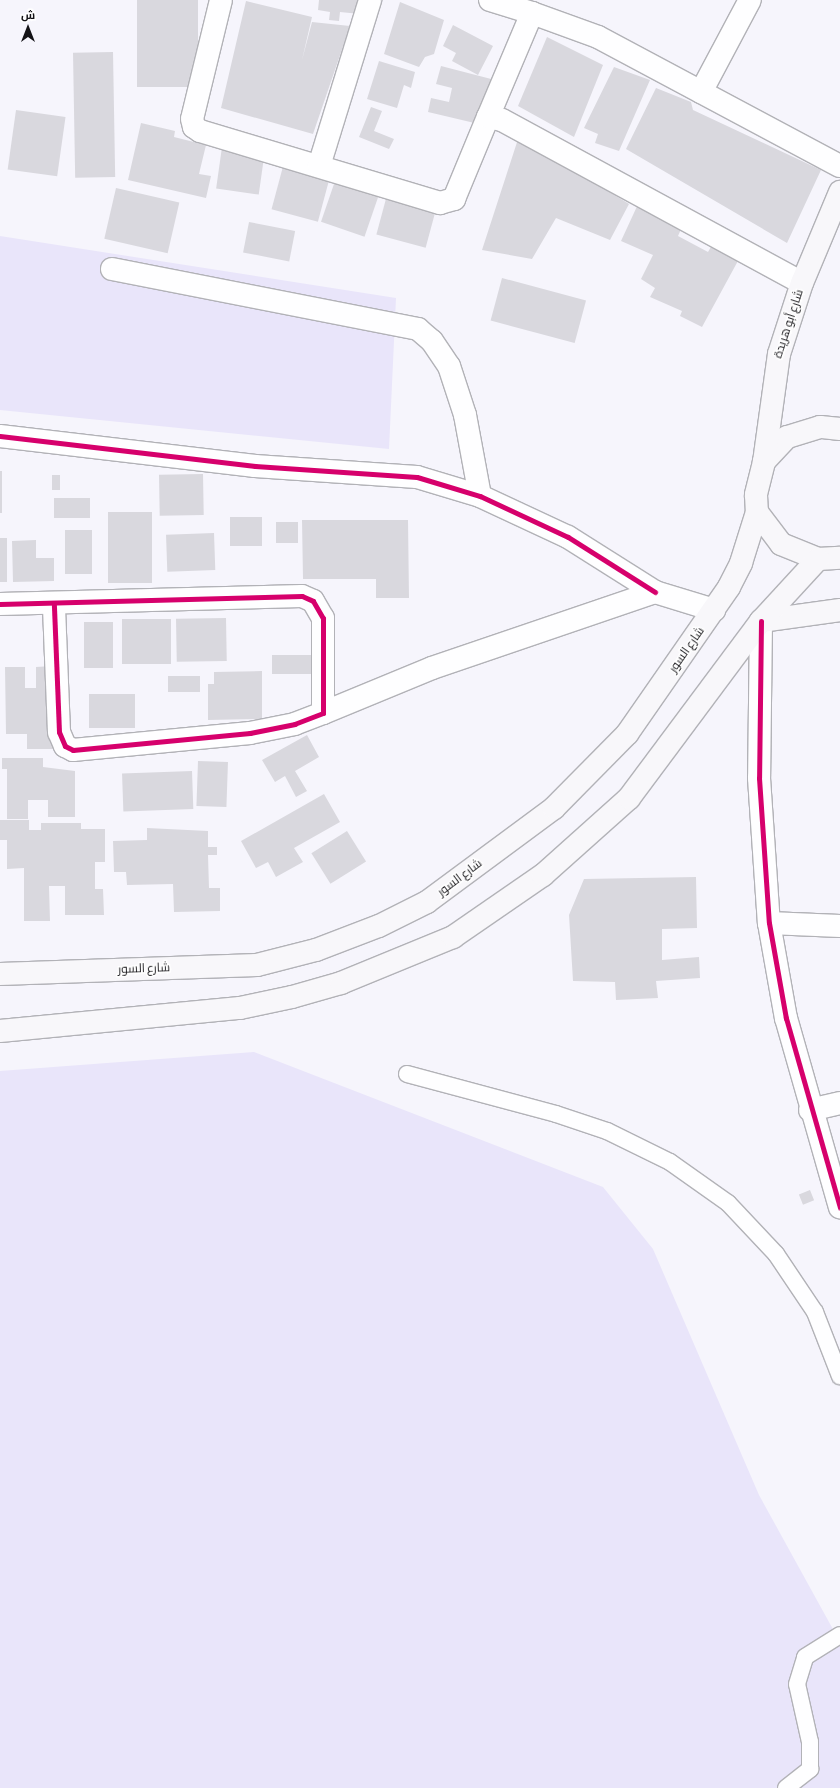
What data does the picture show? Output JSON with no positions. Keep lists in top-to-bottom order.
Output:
{
  "streets": {
    "main road": ["شارع أبو هريدة", "شارع السور"]
  },
  "crossings": [
    ["شارع أبو هريدة", "شارع السور"]
  ],
  "north": "top"
}
